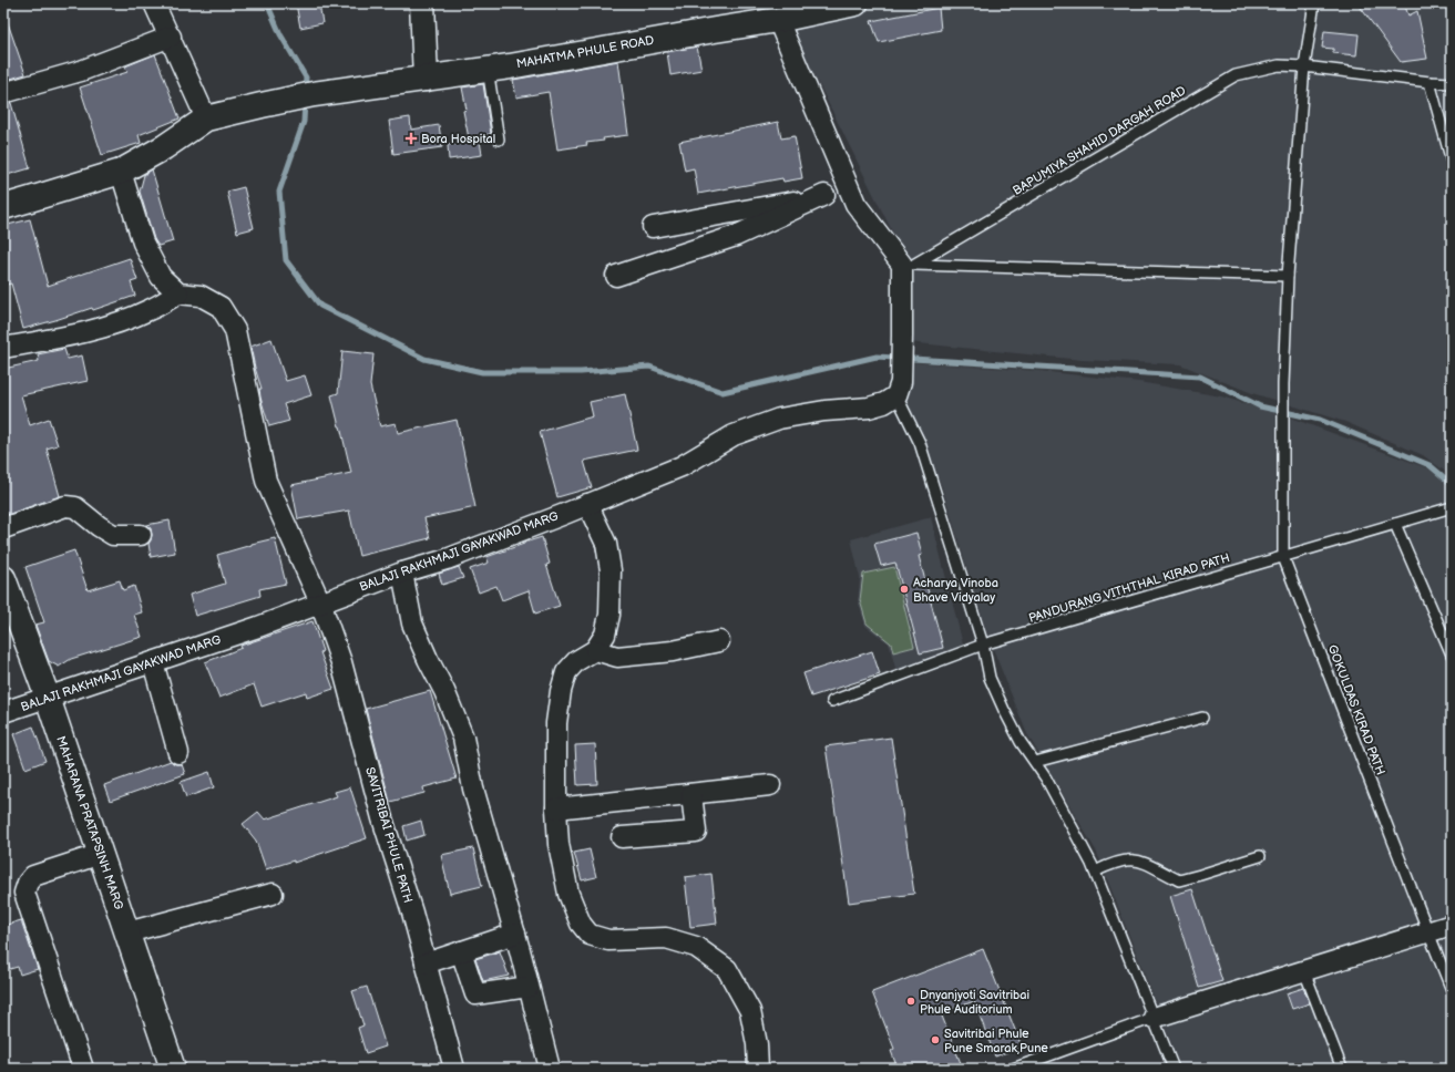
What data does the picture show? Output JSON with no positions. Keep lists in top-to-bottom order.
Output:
{
  "streets": {
    "street": [
      "MAHATMA PHULE ROAD",
      "BALAJI RAKHMAJI GAYAKWAD MARG",
      "MAHARANA PRATAPSINH MARG",
      "SAVITRIBAI PHULE PATH"
    ],
    "lane": ["BAPUMIYA SHAHID DARGAH ROAD", "PANDURANG VITHTHAL KIRAD PATH", "GOKULDAS KIRAD PATH"]
  },
  "crossings": [
    ["BAPUMIYA SHAHID DARGAH ROAD", "GOKULDAS KIRAD PATH"],
    ["BALAJI RAKHMAJI GAYAKWAD MARG", "MAHARANA PRATAPSINH MARG"],
    ["BALAJI RAKHMAJI GAYAKWAD MARG", "SAVITRIBAI PHULE PATH"],
    ["PANDURANG VITHTHAL KIRAD PATH", "GOKULDAS KIRAD PATH"]
  ],
  "places": {
    "health": ["Bora Hospital"],
    "other": ["Acharya Vinoba Bhave Vidyalay", "Dnyanjyoti Savitribai Phule Auditorium", "Savitribai Phule Pune Smarak,Pune"]
  }
}
